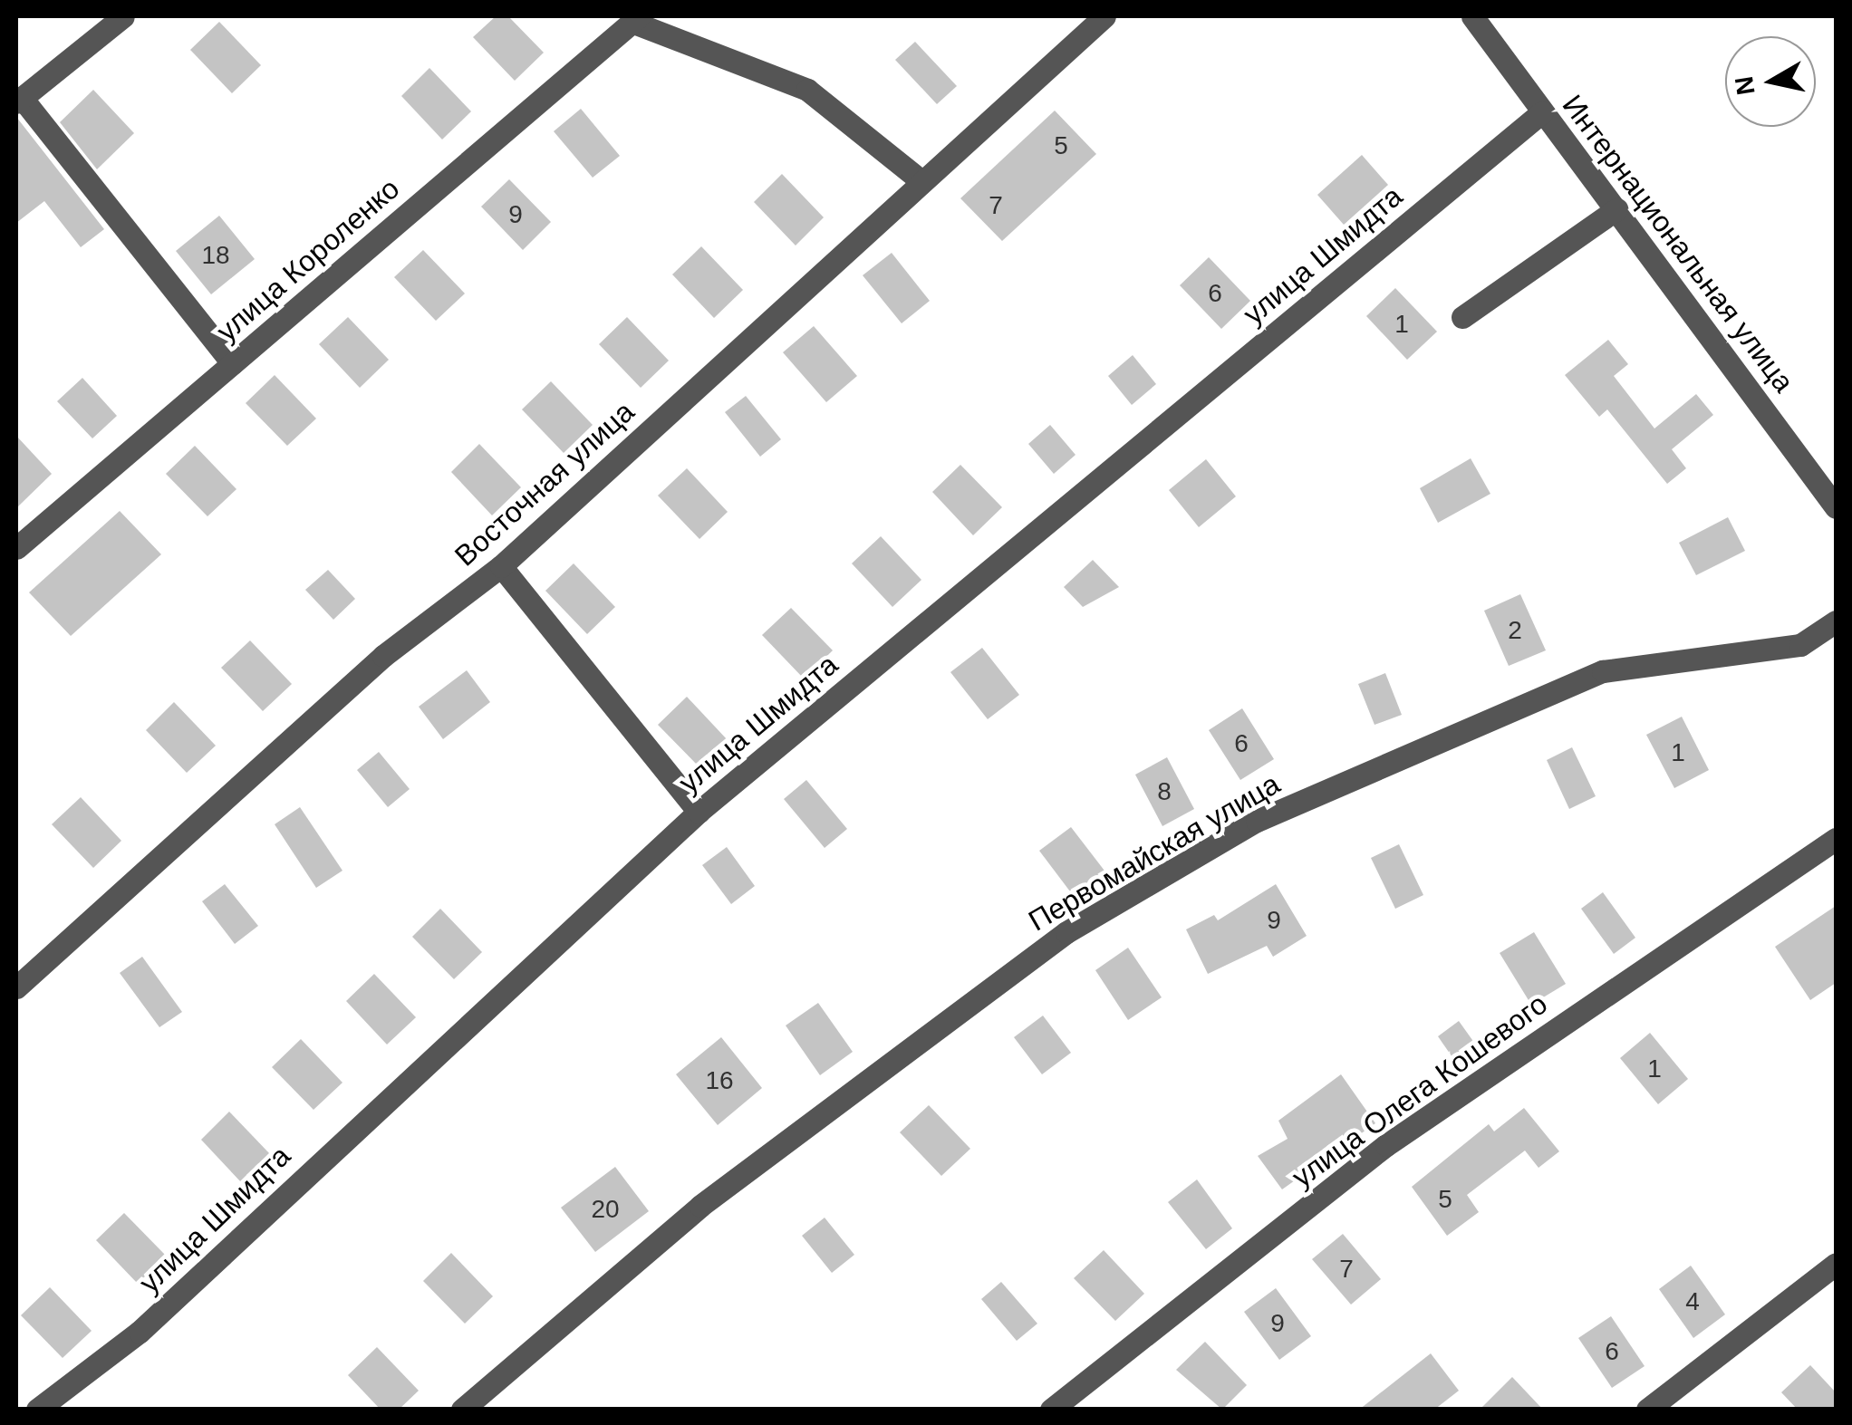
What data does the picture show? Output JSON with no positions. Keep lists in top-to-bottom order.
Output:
{
  "streets": {
    "street": [
      "Интернациональная улица",
      "улица Шмидта",
      "улица Короленко",
      "Восточная улица",
      "Первомайская улица",
      "улица Олега Кошевого"
    ]
  },
  "crossings": [
    ["Интернациональная улица", "улица Шмидта"]
  ],
  "house_numbers": [
    "5",
    "7",
    "9",
    "18",
    "6",
    "1",
    "2",
    "6",
    "1",
    "8",
    "9",
    "1",
    "16",
    "5",
    "20",
    "7",
    "4",
    "9",
    "6"
  ],
  "north": "left"
}
